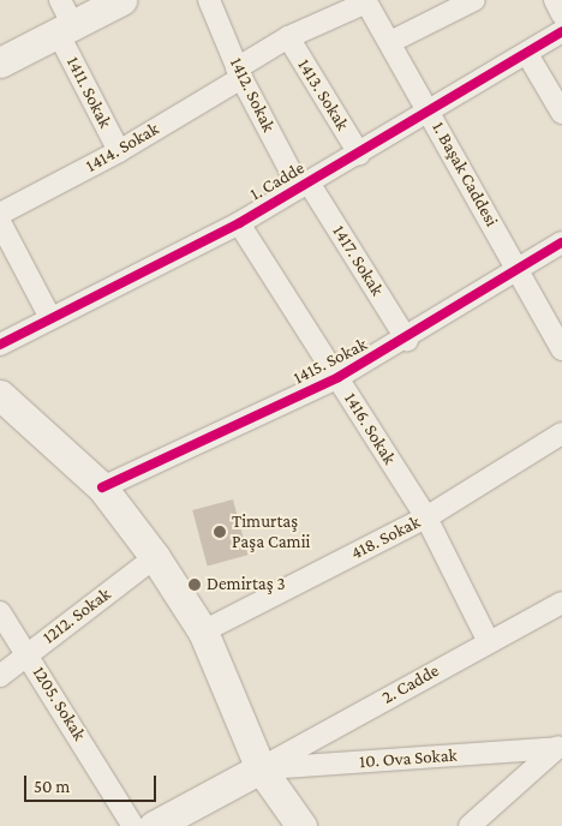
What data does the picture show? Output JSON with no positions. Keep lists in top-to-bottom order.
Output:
{
  "streets": {
    "street": [
      "1411. Sokak",
      "1412. Sokak",
      "1413. Sokak",
      "1414. Sokak",
      "1. Başak Caddesi",
      "1. Cadde",
      "1417. Sokak",
      "1415. Sokak",
      "1416. Sokak",
      "418. Sokak",
      "1212. Sokak",
      "2. Cadde",
      "1205. Sokak",
      "10. Ova Sokak"
    ]
  },
  "crossings": [
    ["1411. Sokak", "1414. Sokak"],
    ["1412. Sokak", "1414. Sokak"],
    ["1412. Sokak", "1. Cadde"],
    ["1412. Sokak", "1417. Sokak"],
    ["1413. Sokak", "1414. Sokak"],
    ["1413. Sokak", "1. Cadde"],
    ["1414. Sokak", "1. Başak Caddesi"],
    ["1. Başak Caddesi", "1. Cadde"],
    ["1. Başak Caddesi", "1415. Sokak"],
    ["1. Cadde", "1417. Sokak"],
    ["1. Cadde", "1416. Sokak"],
    ["1417. Sokak", "1415. Sokak"],
    ["1415. Sokak", "1416. Sokak"],
    ["1416. Sokak", "418. Sokak"],
    ["1416. Sokak", "2. Cadde"],
    ["1212. Sokak", "1205. Sokak"],
    ["2. Cadde", "10. Ova Sokak"]
  ],
  "places": ["Timurtaş Paşa Camii", "Demirtaş 3"],
  "scale_bar": "50 m"
}
